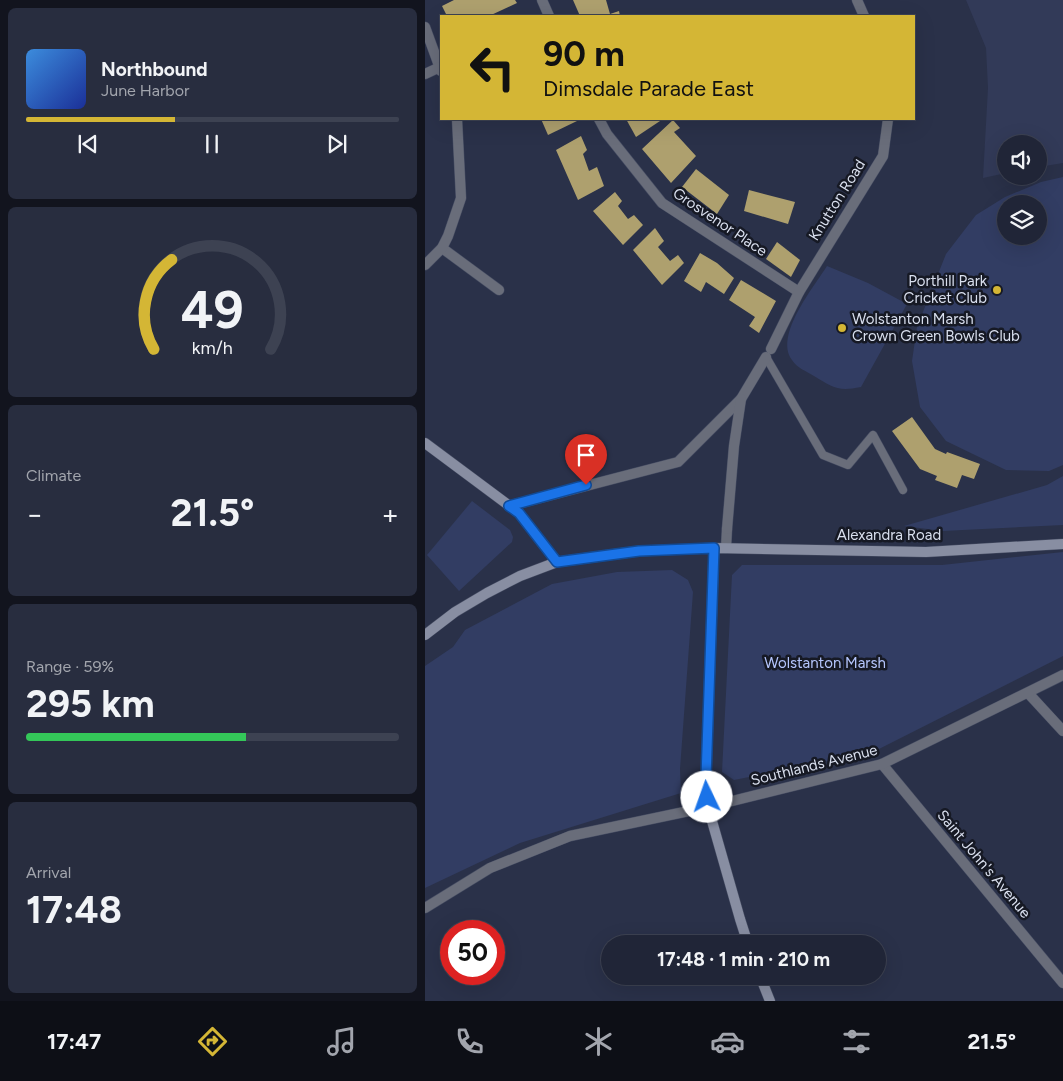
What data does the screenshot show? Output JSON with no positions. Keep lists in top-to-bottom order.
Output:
{
  "streets": {
    "main road": ["Alexandra Road"],
    "street": [
      "Knutton Road",
      "Grosvenor Place",
      "Southlands Avenue",
      "Saint John's Avenue"
    ]
  },
  "crossings": [
    ["Knutton Road", "Grosvenor Place"],
    ["Southlands Avenue", "Saint John's Avenue"]
  ],
  "parks": ["Wolstanton Marsh"],
  "places": ["Porthill Park Cricket Club", "Wolstanton Marsh Crown Green Bowls Club"],
  "page": {
    "turn": ["90 m", "Dimsdale Parade East"],
    "song": ["Northbound", "June Harbor"],
    "tile": [
      "Climate",
      ["Range · 59%", "295 km"],
      ["Arrival", "17:48"]
    ],
    "heat": ["−", "21.5°", "+"],
    "limit": "50",
    "trip": "17:48 · 1 min · 210 m",
    "tabs": ["17:47", "21.5°"],
    "gauge": ["49", "km/h"]
  }
}
